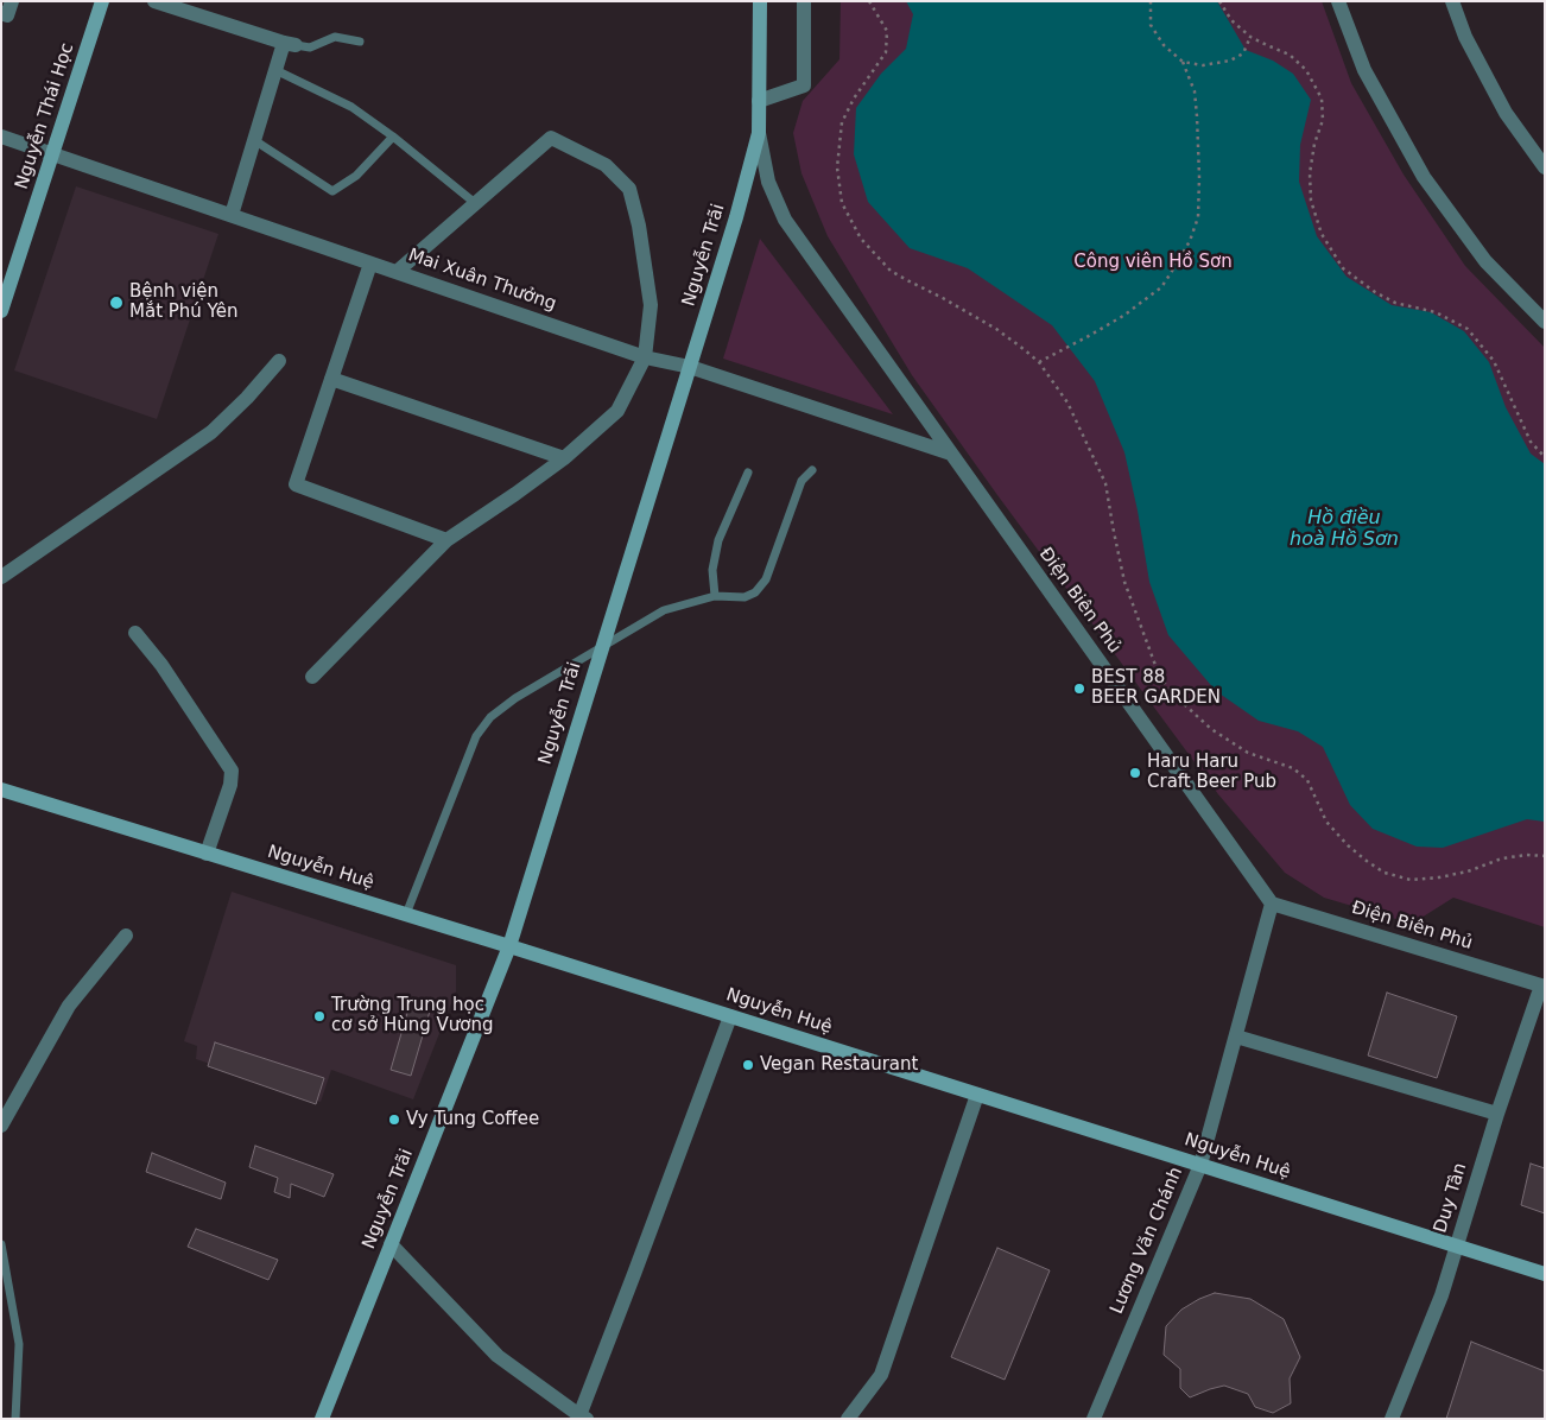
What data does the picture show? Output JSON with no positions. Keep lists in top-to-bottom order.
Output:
{
  "streets": {
    "street": [
      "Nguyễn Thái Học",
      "Nguyễn Trãi",
      "Mai Xuân Thưởng",
      "Điện Biên Phủ",
      "Nguyễn Huệ",
      "Duy Tân",
      "Lương Văn Chánh"
    ]
  },
  "crossings": [
    ["Nguyễn Thái Học", "Mai Xuân Thưởng"],
    ["Nguyễn Trãi", "Mai Xuân Thưởng"],
    ["Nguyễn Trãi", "Điện Biên Phủ"],
    ["Nguyễn Trãi", "Nguyễn Huệ"],
    ["Mai Xuân Thưởng", "Điện Biên Phủ"],
    ["Điện Biên Phủ", "Duy Tân"],
    ["Điện Biên Phủ", "Lương Văn Chánh"],
    ["Nguyễn Huệ", "Duy Tân"],
    ["Nguyễn Huệ", "Lương Văn Chánh"]
  ],
  "water": ["Hồ điều hoà Hồ Sơn"],
  "parks": ["Công viên Hồ Sơn"],
  "places": [
    "Bệnh viện Mắt Phú Yên",
    "BEST 88 BEER GARDEN",
    "Haru Haru Craft Beer Pub",
    "Trường Trung học cơ sở Hùng Vương",
    "Vegan Restaurant",
    "Vy Tung Coffee"
  ]
}
